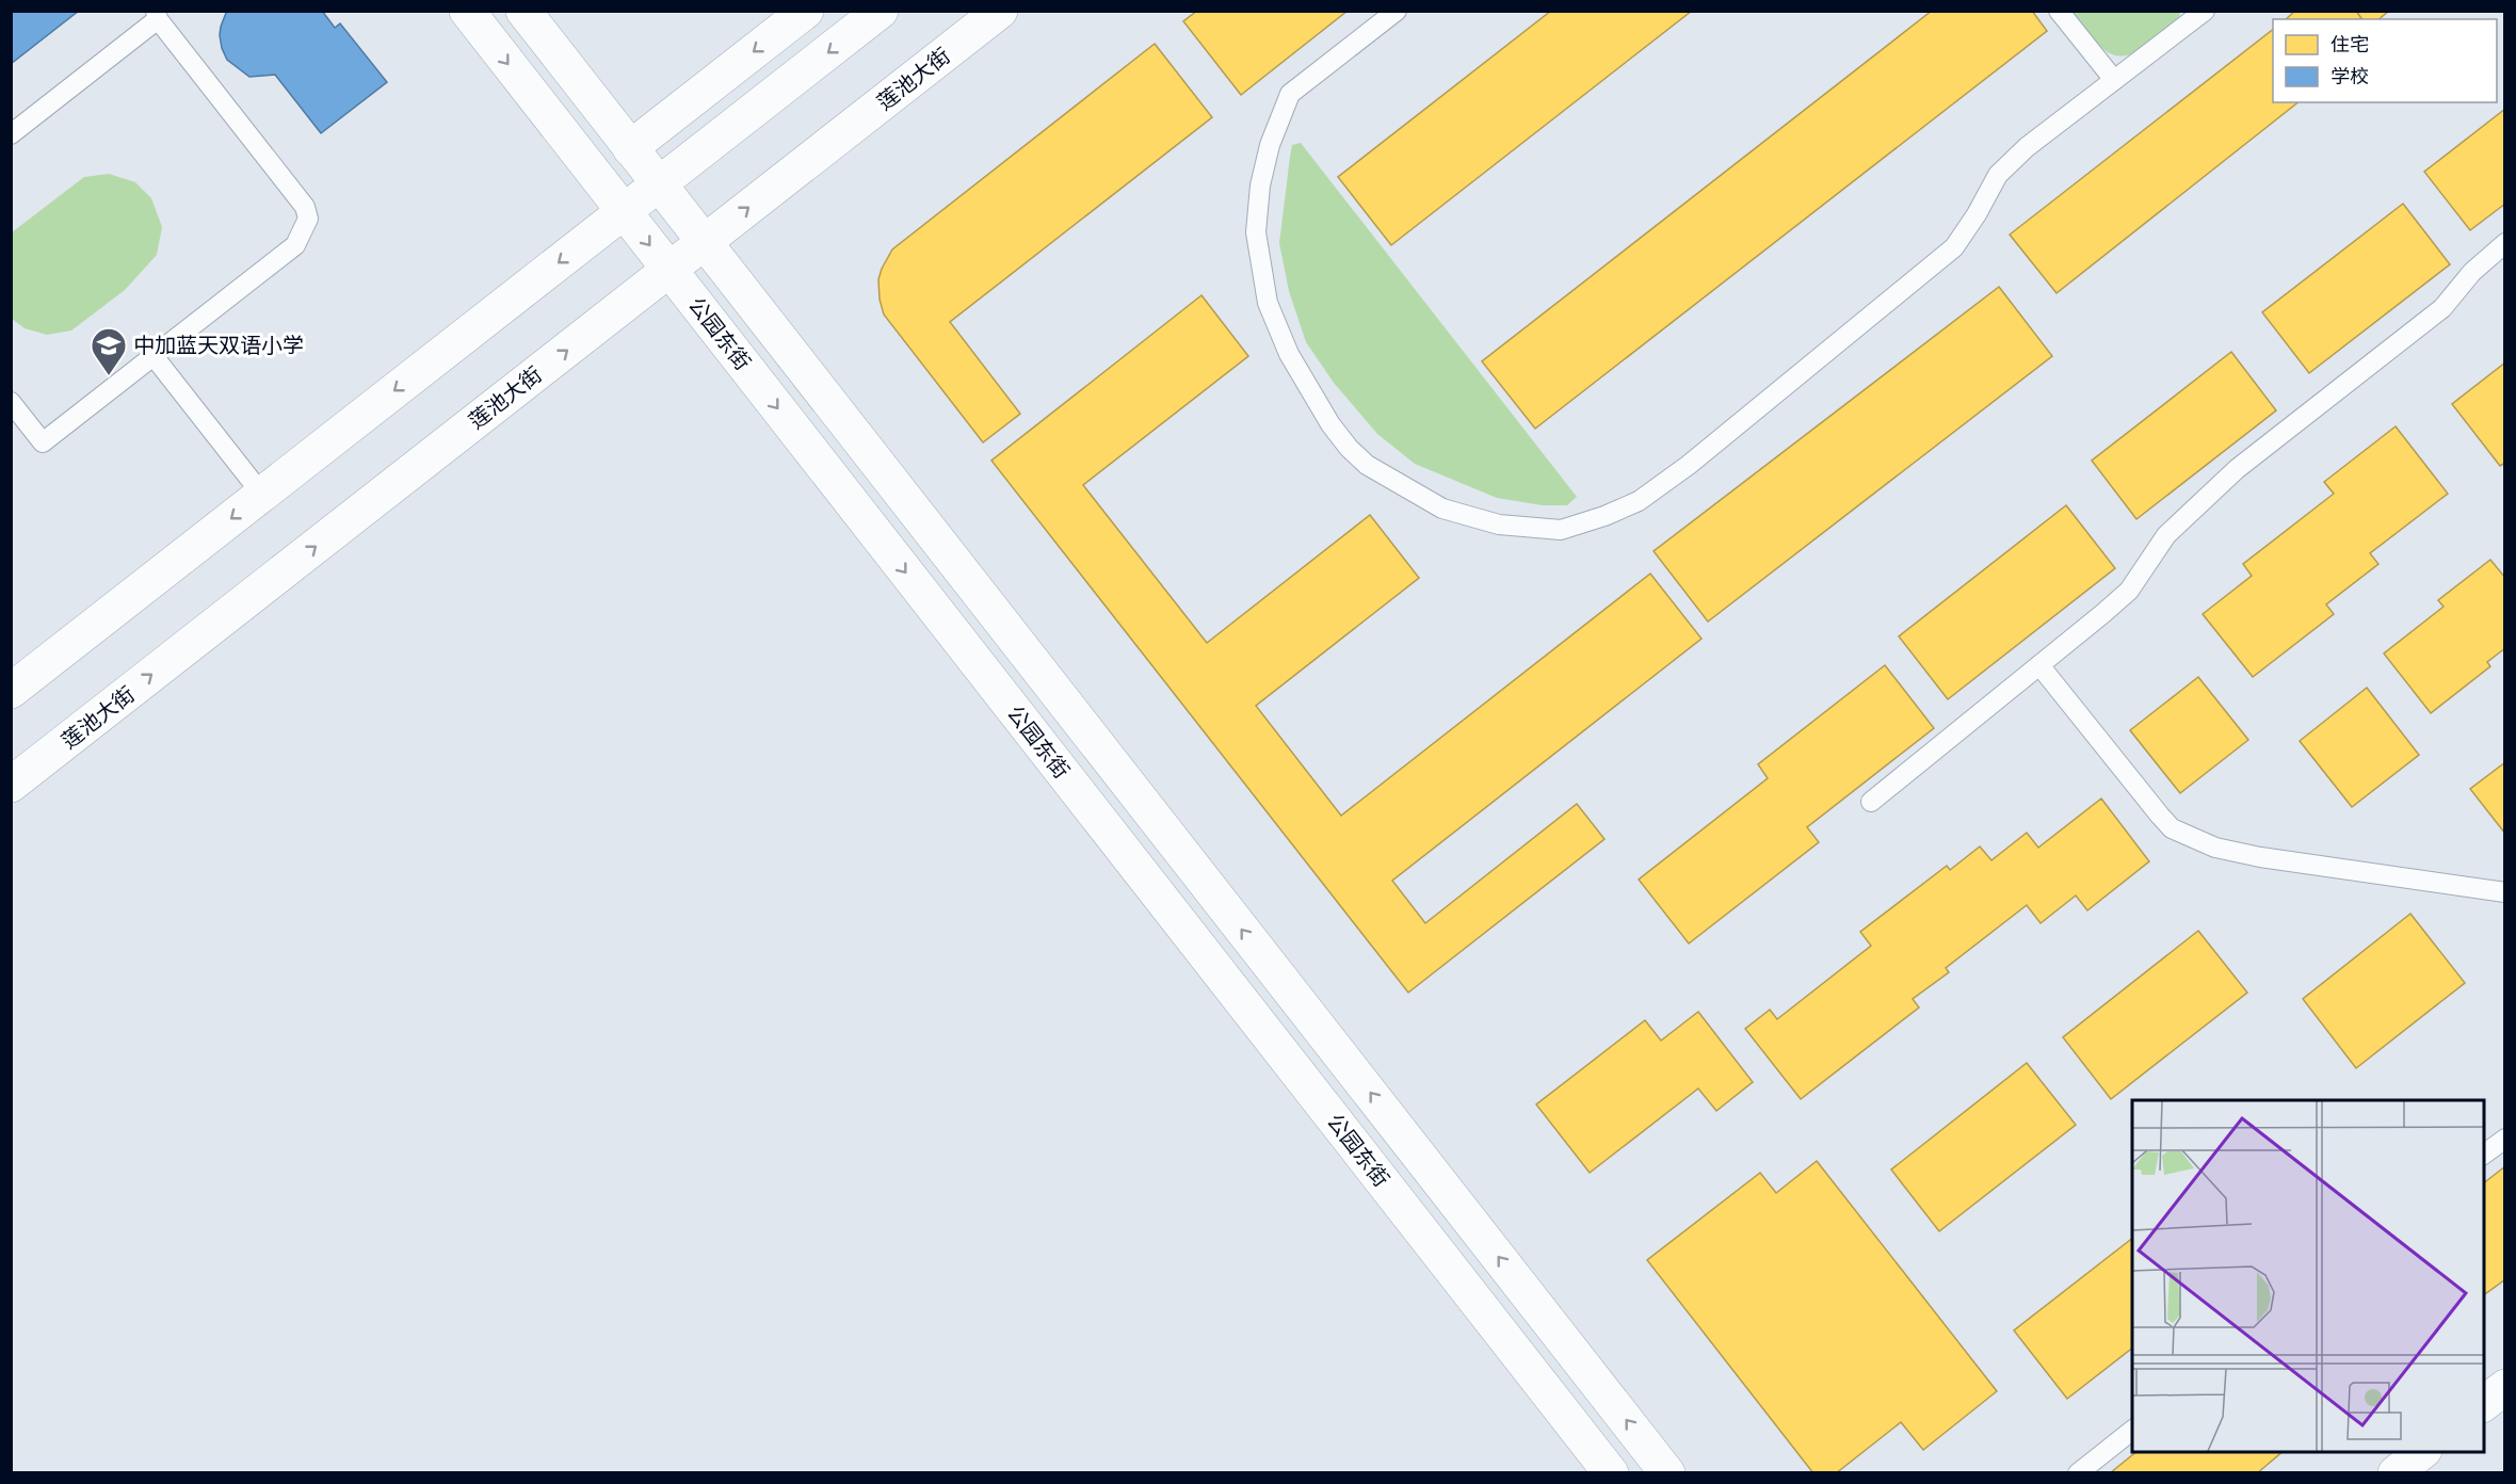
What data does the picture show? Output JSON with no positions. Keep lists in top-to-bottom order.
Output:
{
  "streets": {
    "street": ["莲池大街", "公园东街"]
  },
  "crossings": [
    ["莲池大街", "公园东街"]
  ],
  "places": {
    "school or university": ["中加蓝天双语小学"]
  },
  "legend": ["住宅", "学校"]
}
